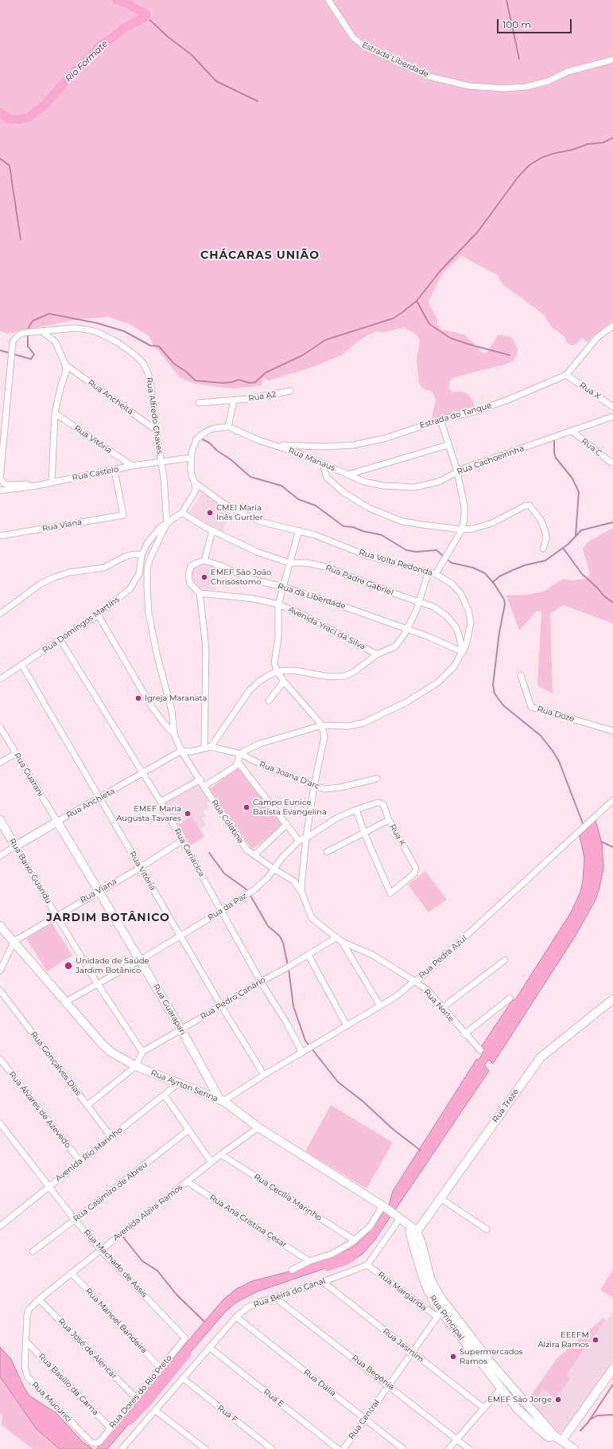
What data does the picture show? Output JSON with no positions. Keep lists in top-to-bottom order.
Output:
{
  "streets": {
    "main road": [
      "Rua Anchieta",
      "Rua Baixo Guandu",
      "Rua Guarapari",
      "Rua Ayrton Senna",
      "Rua Treze",
      "Rua Principal"
    ],
    "street": [
      "Estrada Liberdade",
      "Rua X",
      "Rua A2",
      "Rua Ancheita",
      "Rua Alfredo Chaves",
      "Estrada do Tanque",
      "Rua Vitória",
      "Rua C",
      "Rua Manaus",
      "Rua Cachoeirinha",
      "Rua Castelo",
      "Rua Viana",
      "Rua Volta Redonda",
      "Rua Padre Gabriel",
      "Rua da Liberdade",
      "Rua Domingos Martins",
      "Avenida Yraci da Silva",
      "Rua Doze",
      "Rua Guarani",
      "Rua Joana D'arc",
      "Rua Colatina",
      "Rua K",
      "Rua Cariacica",
      "Rua da Paz",
      "Rua Pedra Azul",
      "Rua Pedro Canário",
      "Rua Norte",
      "Rua Gonçalves Dias",
      "Rua Álvares de Azevedo",
      "Avenida Rio Marinho",
      "Rua Casimiro de Abreu",
      "Rua Cecília Marinho",
      "Avenida Alzira Ramos",
      "Rua Ana Cristina César",
      "Rua Machado de Assis",
      "Rua Margarida",
      "Rua Beira do Canal",
      "Rua Manoel Bandeira",
      "Rua Jasmim",
      "Rua José de Alencar",
      "Rua Begônia",
      "Rua Dália",
      "Rua Basílio da Gama",
      "Rua Dores do Rio Preto",
      "Rua E",
      "Rua Mucurici",
      "Rua F",
      "Rua Central"
    ]
  },
  "crossings": [
    ["Rua X", "Estrada do Tanque"],
    ["Rua Ancheita", "Rua Alfredo Chaves"],
    ["Rua Alfredo Chaves", "Rua Castelo"],
    ["Rua Alfredo Chaves", "Rua Domingos Martins"],
    ["Estrada do Tanque", "Rua Manaus"],
    ["Rua Vitória", "Rua Castelo"],
    ["Rua Vitória", "Rua Viana"],
    ["Rua Vitória", "Rua Domingos Martins"],
    ["Rua Vitória", "Rua Anchieta"],
    ["Rua Vitória", "Rua da Paz"],
    ["Rua Vitória", "Rua Pedra Azul"],
    ["Rua Vitória", "Rua Pedro Canário"],
    ["Rua C", "Rua Cachoeirinha"],
    ["Rua Manaus", "Rua Cachoeirinha"],
    ["Rua Castelo", "Rua Viana"],
    ["Rua Viana", "Rua Cariacica"],
    ["Rua Viana", "Rua Baixo Guandu"],
    ["Rua Viana", "Rua Guarapari"],
    ["Rua Viana", "Rua Ayrton Senna"],
    ["Rua Volta Redonda", "Rua Padre Gabriel"],
    ["Rua Volta Redonda", "Rua da Liberdade"],
    ["Rua Volta Redonda", "Rua Joana D'arc"],
    ["Rua Padre Gabriel", "Rua da Liberdade"],
    ["Rua Padre Gabriel", "Rua Domingos Martins"],
    ["Rua Domingos Martins", "Rua Colatina"],
    ["Rua Domingos Martins", "Rua Cariacica"],
    ["Rua Guarani", "Rua Anchieta"],
    ["Rua Guarani", "Rua Guarapari"],
    ["Rua Anchieta", "Rua Colatina"],
    ["Rua Anchieta", "Rua Cariacica"],
    ["Rua Anchieta", "Rua Baixo Guandu"],
    ["Rua Anchieta", "Rua Guarapari"],
    ["Rua Colatina", "Rua da Paz"],
    ["Rua Colatina", "Rua Pedra Azul"],
    ["Rua Colatina", "Rua Pedro Canário"],
    ["Rua Colatina", "Rua Norte"],
    ["Rua K", "Rua da Paz"],
    ["Rua Cariacica", "Rua da Paz"],
    ["Rua Cariacica", "Rua Pedra Azul"],
    ["Rua Cariacica", "Rua Pedro Canário"],
    ["Rua Baixo Guandu", "Rua da Paz"],
    ["Rua Baixo Guandu", "Rua Pedro Canário"],
    ["Rua da Paz", "Rua Guarapari"],
    ["Rua da Paz", "Rua Ayrton Senna"],
    ["Rua Pedra Azul", "Rua Norte"],
    ["Rua Pedra Azul", "Rua Guarapari"],
    ["Rua Pedra Azul", "Rua Ayrton Senna"],
    ["Rua Pedro Canário", "Rua Guarapari"],
    ["Rua Guarapari", "Rua Ayrton Senna"],
    ["Rua Gonçalves Dias", "Avenida Rio Marinho"],
    ["Rua Ayrton Senna", "Avenida Rio Marinho"],
    ["Rua Ayrton Senna", "Avenida Alzira Ramos"],
    ["Rua Ayrton Senna", "Rua Principal"],
    ["Rua Treze", "Rua Principal"],
    ["Rua Álvares de Azevedo", "Avenida Rio Marinho"],
    ["Avenida Rio Marinho", "Rua Machado de Assis"],
    ["Rua Casimiro de Abreu", "Rua Machado de Assis"],
    ["Rua Cecília Marinho", "Avenida Alzira Ramos"],
    ["Avenida Alzira Ramos", "Rua Ana Cristina César"],
    ["Avenida Alzira Ramos", "Rua Machado de Assis"],
    ["Avenida Alzira Ramos", "Rua Manoel Bandeira"],
    ["Avenida Alzira Ramos", "Rua José de Alencar"],
    ["Avenida Alzira Ramos", "Rua Mucurici"],
    ["Rua Machado de Assis", "Rua Dores do Rio Preto"],
    ["Rua Margarida", "Rua Beira do Canal"],
    ["Rua Margarida", "Rua Principal"],
    ["Rua Margarida", "Rua Central"],
    ["Rua Beira do Canal", "Rua Jasmim"],
    ["Rua Beira do Canal", "Rua Begônia"],
    ["Rua Beira do Canal", "Rua Dália"],
    ["Rua Beira do Canal", "Rua E"],
    ["Rua Beira do Canal", "Rua F"],
    ["Rua Principal", "Rua Central"],
    ["Rua Manoel Bandeira", "Rua Dores do Rio Preto"],
    ["Rua Jasmim", "Rua Central"],
    ["Rua José de Alencar", "Rua Dores do Rio Preto"],
    ["Rua José de Alencar", "Rua Mucurici"],
    ["Rua Begônia", "Rua Central"],
    ["Rua Dália", "Rua Central"],
    ["Rua Basílio da Gama", "Rua Dores do Rio Preto"],
    ["Rua Basílio da Gama", "Rua Mucurici"],
    ["Rua Dores do Rio Preto", "Rua Mucurici"]
  ],
  "districts": ["CHÁCARAS UNIÃO", "JARDIM BOTÂNICO"],
  "water": ["Rio Formate"],
  "places": [
    "CMEI Maria Inês Gurtler",
    "EMEF São João Chrisóstomo",
    "Igreja Maranata",
    "Campo Eunice Batista Evangelina",
    "EMEF Maria Augusta Tavares",
    "Unidade de Saúde Jardim Botânico",
    "EEEFM Alzira Ramos",
    "Supermercados Ramos",
    "EMEF São Jorge"
  ],
  "scale_bar": "100 m"
}
